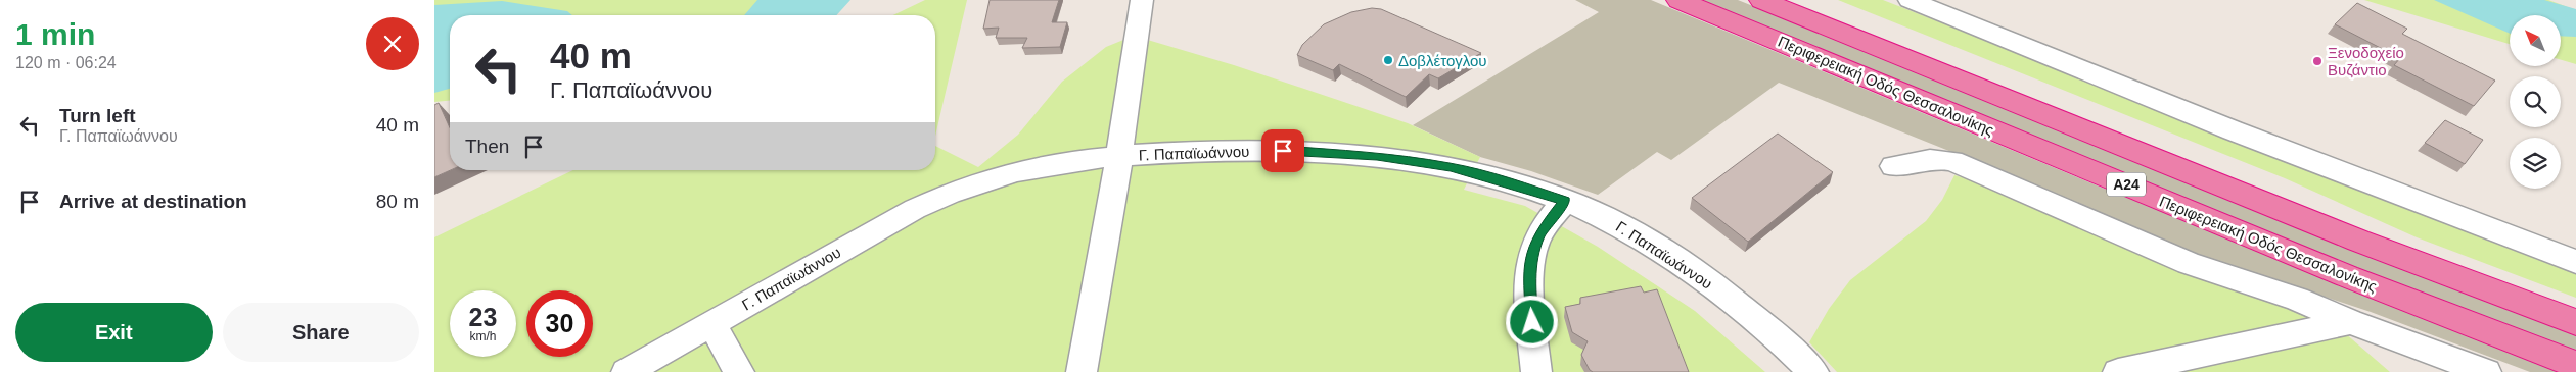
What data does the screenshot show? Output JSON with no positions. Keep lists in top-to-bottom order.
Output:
{
  "streets": {
    "highway": ["Περιφερειακή Οδός Θεσσαλονίκης", "Α24"],
    "street": ["Γ. Παπαϊωάννου"]
  },
  "places": ["Δοβλέτογλου", "Ξενοδοχείο Βυζάντιο"],
  "north": "top left",
  "page": {
    "heading": ["1 min", "120 m · 06:24"],
    "turn": ["40 m", "Γ. Παπαϊωάννου"],
    "list": [
      {
        "name": "Turn left",
        "note": "Γ. Παπαϊωάννου",
        "value": "40 m"
      },
      {
        "name": "Arrive at destination",
        "value": "80 m"
      }
    ],
    "then": "Then",
    "speed": "23 km/h",
    "limit": "30",
    "buttons": ["Exit", "Share"]
  }
}
